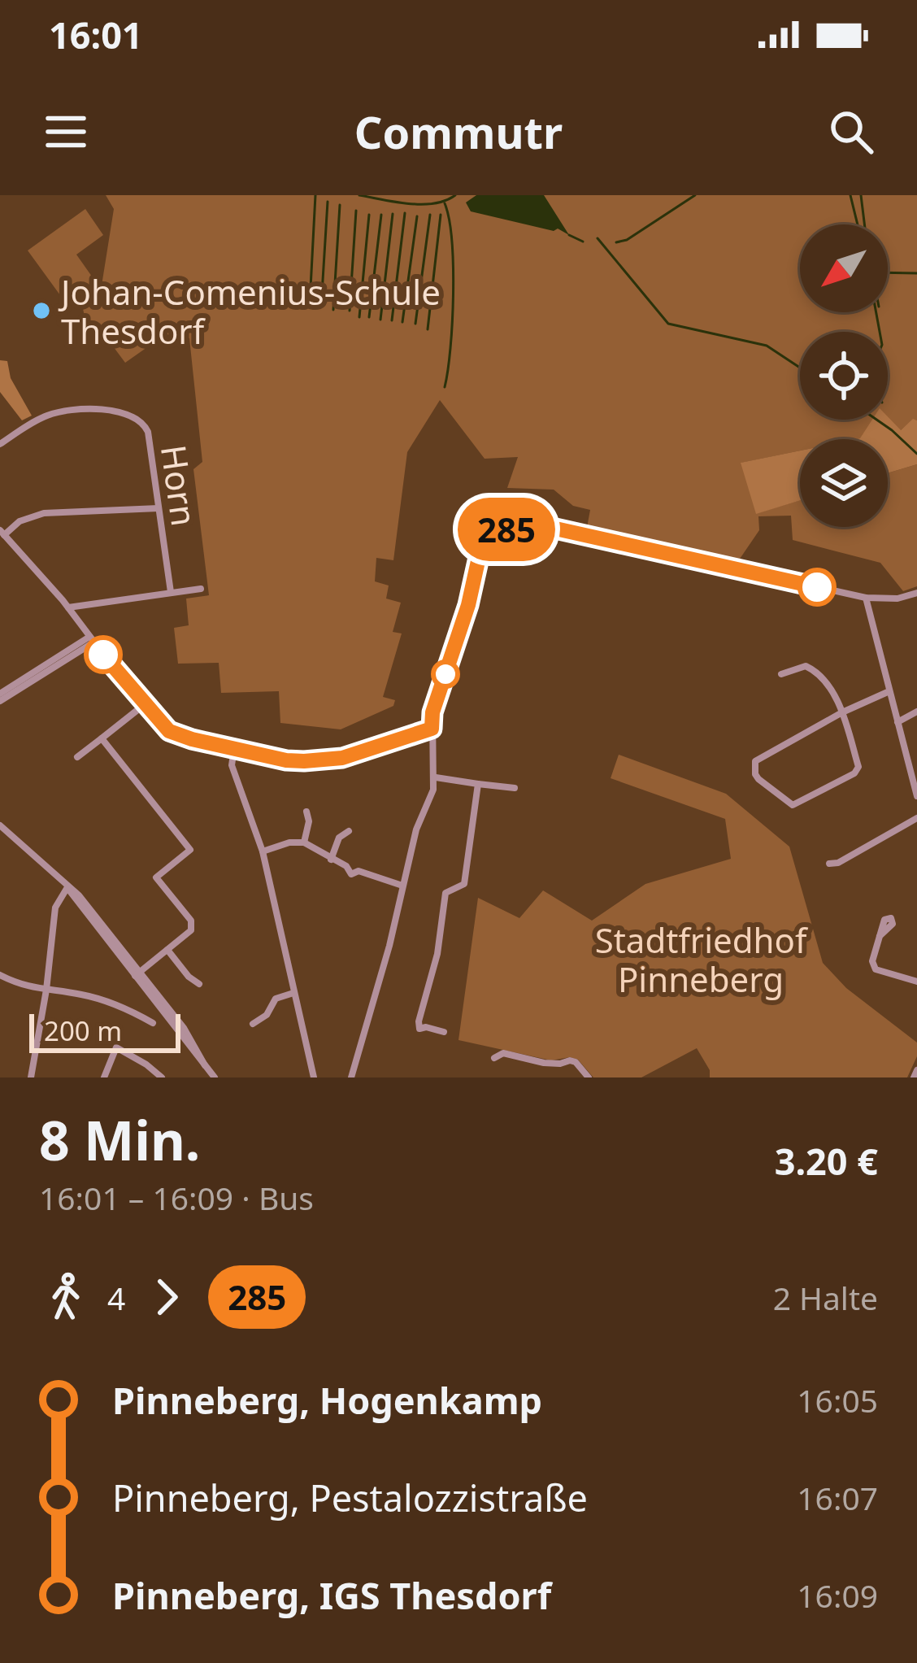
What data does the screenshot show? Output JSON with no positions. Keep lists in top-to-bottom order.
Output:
{
  "streets": {
    "street": ["Horn"]
  },
  "parks": ["Stadtfriedhof Pinneberg"],
  "places": ["Johan-Comenius-Schule Thesdorf"],
  "lines": ["bus line 285"],
  "scale_bar": "200 m",
  "north": "bottom left",
  "page": {
    "status": "16:01",
    "header": "Commutr",
    "on_map": "285",
    "scale": "200 m",
    "heading": ["8 Min.", "16:01 – 16:09 · Bus", "3.20 €"],
    "legs": ["4", "285", "2 Halte"],
    "list": [
      {
        "name": "Pinneberg, Hogenkamp",
        "value": "16:05"
      },
      {
        "name": "Pinneberg, Pestalozzistraße",
        "value": "16:07"
      },
      {
        "name": "Pinneberg, IGS Thesdorf",
        "value": "16:09"
      }
    ]
  }
}
